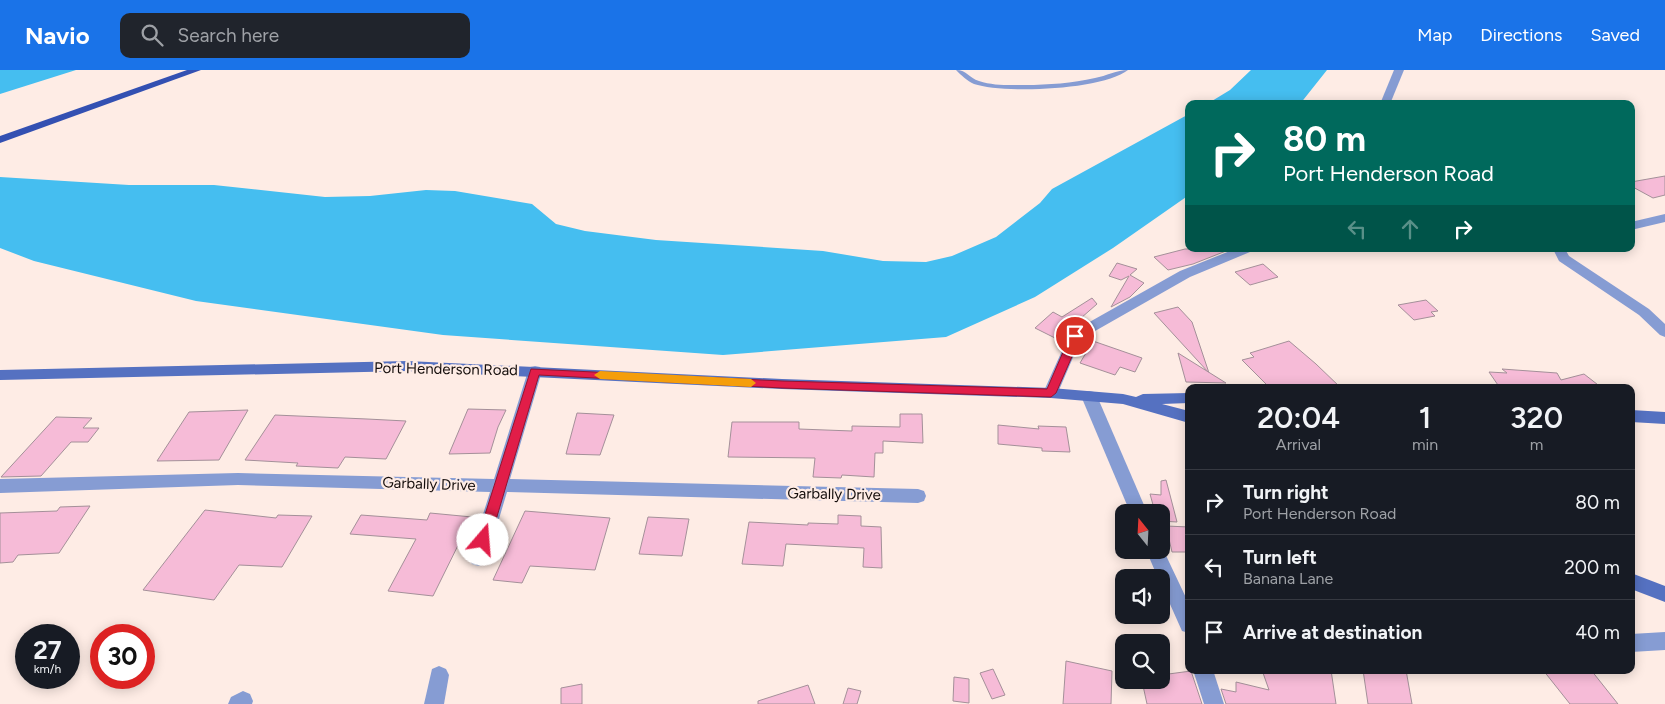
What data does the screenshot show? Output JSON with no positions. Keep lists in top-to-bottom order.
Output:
{
  "streets": {
    "street": ["Port Henderson Road", "Garbally Drive"]
  },
  "north": "top",
  "page": {
    "header": "Navio",
    "search": "Search here",
    "nav": ["Map", "Directions", "Saved"],
    "turn": ["80 m", "Port Henderson Road"],
    "eta": [
      "20:04",
      "Arrival",
      "1",
      "min",
      "320",
      "m"
    ],
    "list": [
      {
        "name": "Turn right",
        "note": "Port Henderson Road",
        "value": "80 m"
      },
      {
        "name": "Turn left",
        "note": "Banana Lane",
        "value": "200 m"
      },
      {
        "name": "Arrive at destination",
        "value": "40 m"
      }
    ],
    "speed": "27 km/h",
    "limit": "30"
  }
}
